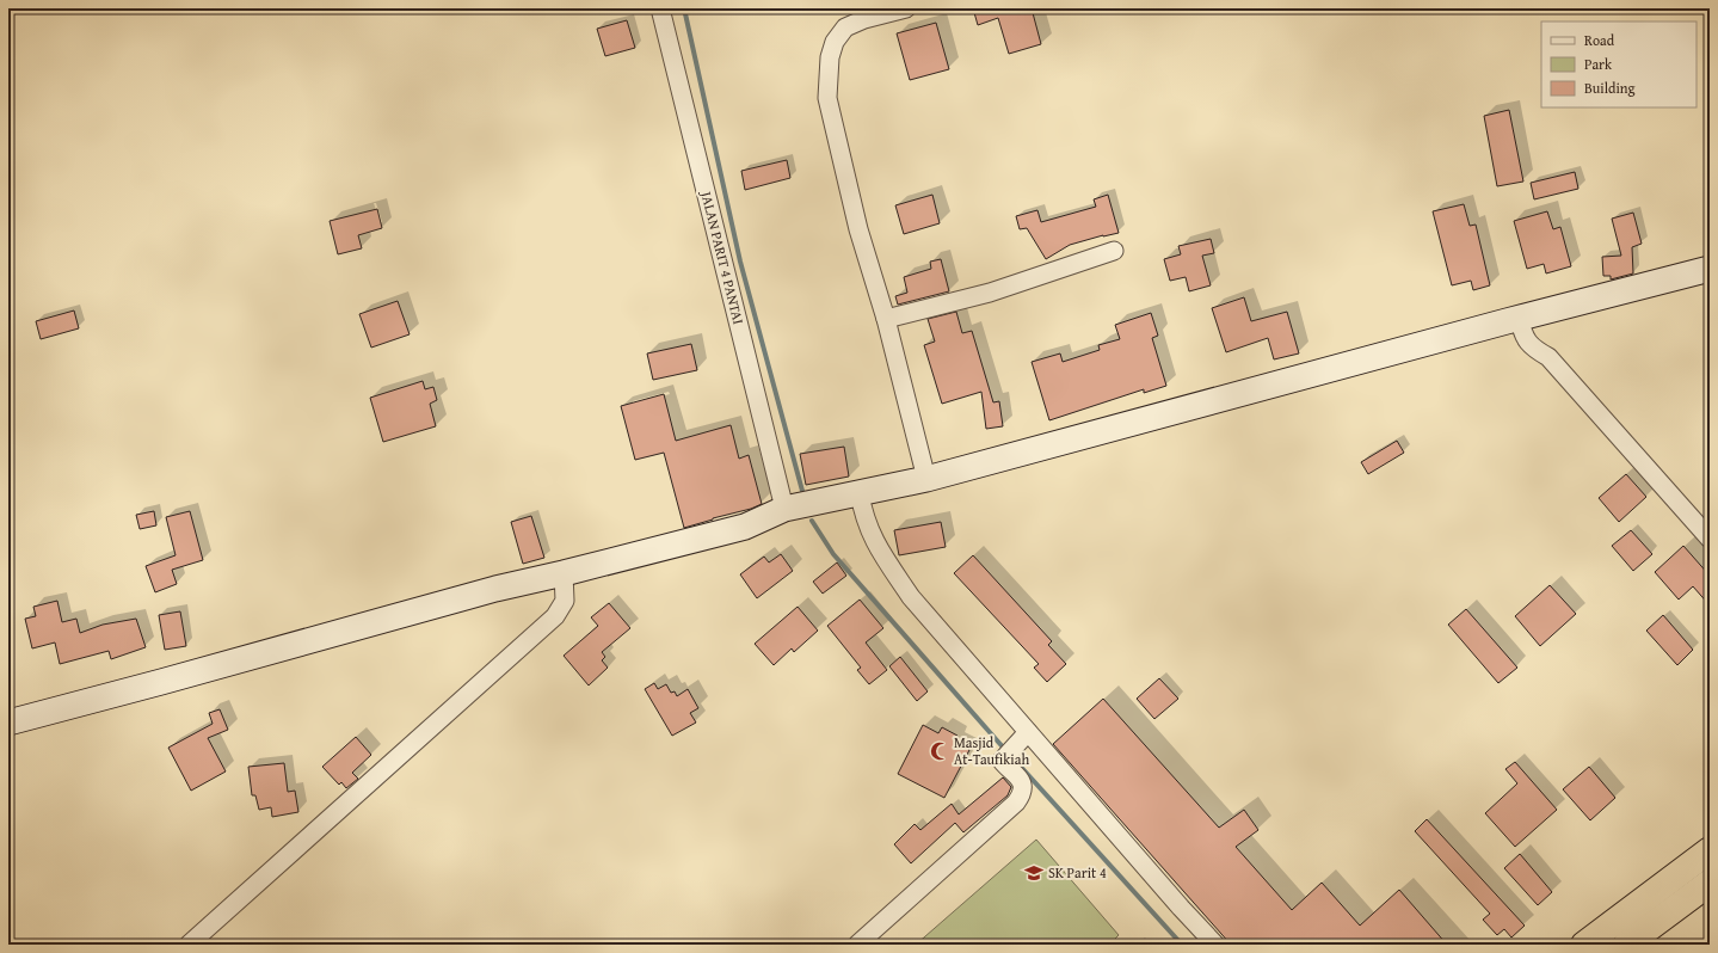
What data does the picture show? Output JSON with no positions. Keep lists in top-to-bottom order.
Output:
{
  "streets": {
    "street": ["JALAN PARIT 4 PANTAI"]
  },
  "places": {
    "mosque": ["Masjid At-Taufikiah"],
    "school or university": ["SK Parit 4"]
  },
  "legend": ["Road", "Park", "Building"]
}
